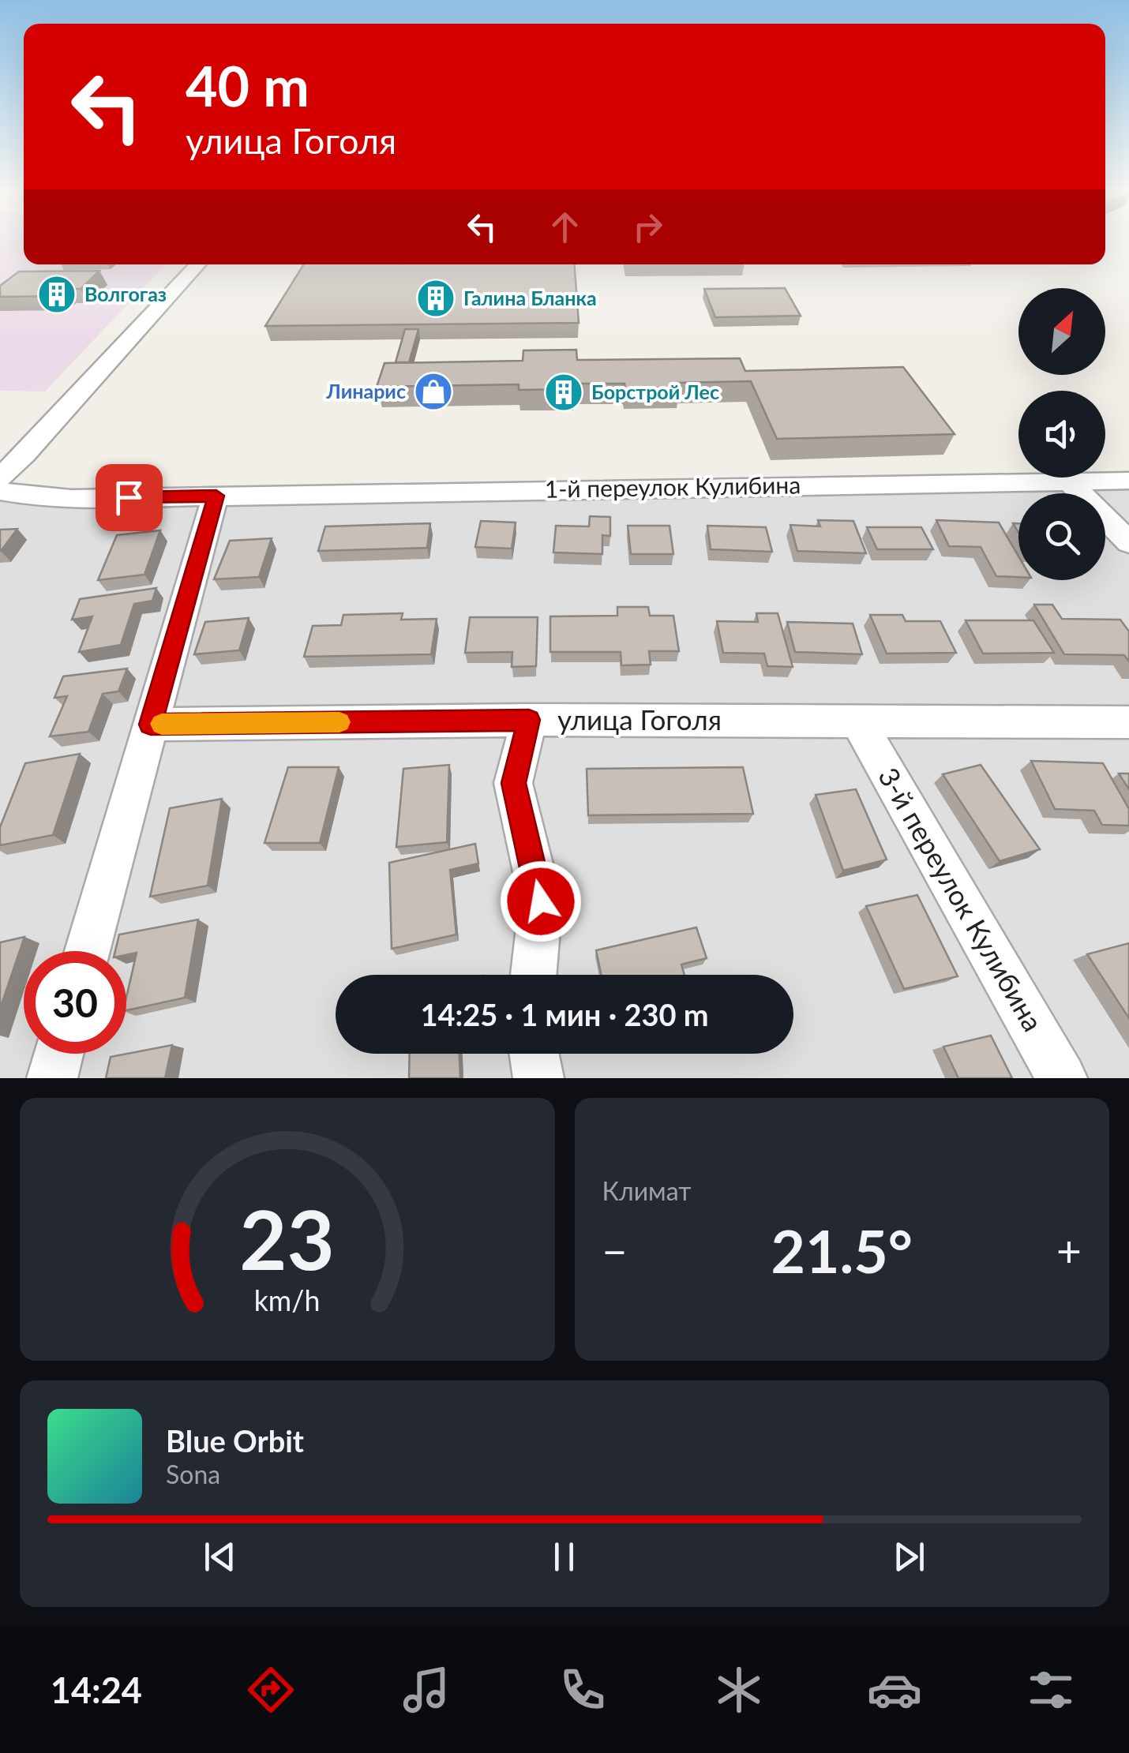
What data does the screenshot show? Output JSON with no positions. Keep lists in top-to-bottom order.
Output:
{
  "streets": {
    "street": ["1-й переулок Кулибина", "улица Гоголя", "3-й переулок Кулибина"]
  },
  "crossings": [
    ["улица Гоголя", "3-й переулок Кулибина"]
  ],
  "places": {
    "building": ["Волгогаз", "Галина Бланка", "Борстрой Лес"],
    "shop": ["Линарис"]
  },
  "north": "top right",
  "page": {
    "turn": ["40 m", "улица Гоголя"],
    "limit": "30",
    "trip": "14:25 · 1 мин · 230 m",
    "tile": "Климат",
    "heat": ["−", "21.5°", "+"],
    "song": ["Blue Orbit", "Sona"],
    "tabs": "14:24",
    "gauge": ["23", "km/h"]
  }
}
